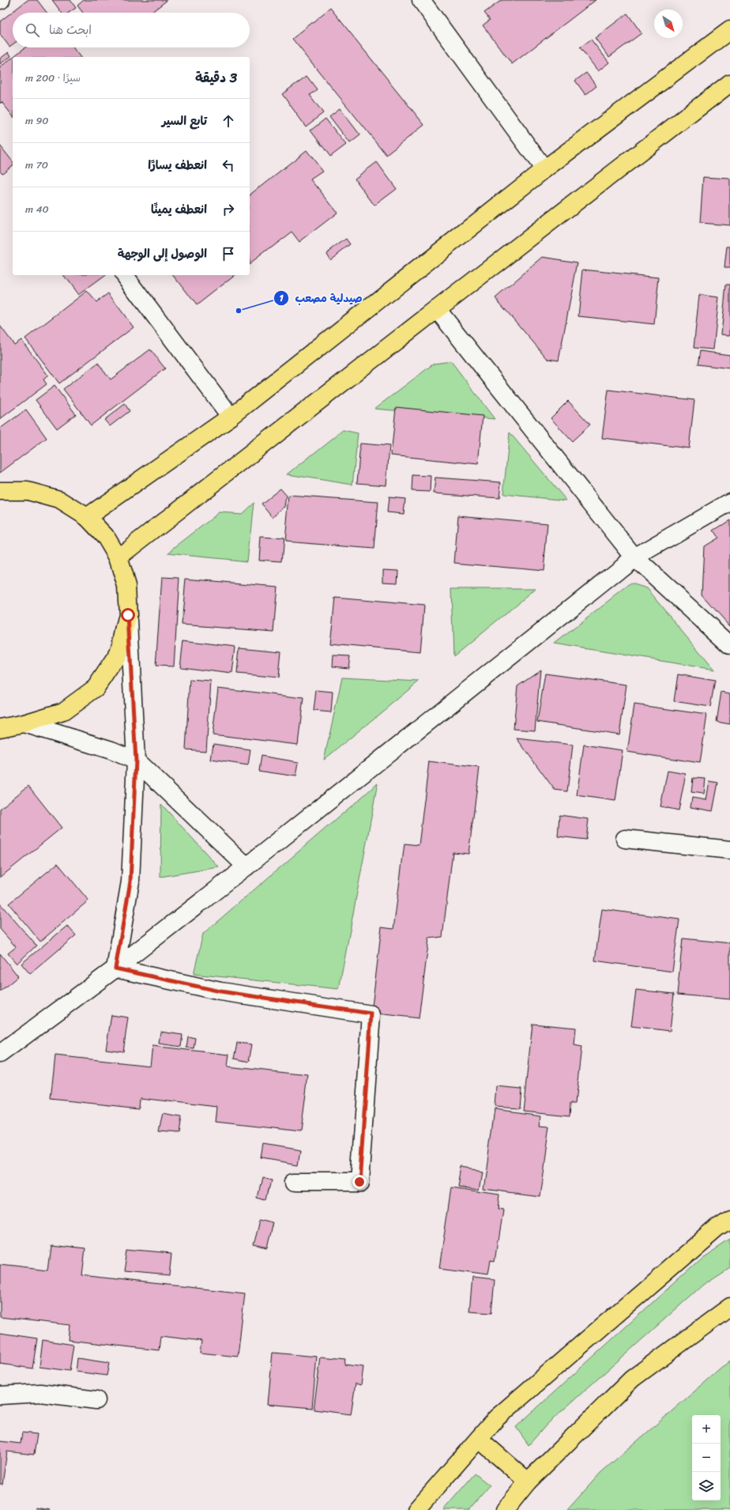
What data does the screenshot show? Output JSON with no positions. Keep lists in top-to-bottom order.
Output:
{
  "places": ["صيدلية مصعب"],
  "north": "bottom right",
  "page": {
    "search": "ابحث هنا",
    "heading": ["3 دقيقة", "سيرًا · 200 m"],
    "list": [
      ["تابع السير", "90 m"],
      ["انعطف يسارًا", "70 m"],
      ["انعطف يمينًا", "40 m"],
      "الوصول إلى الوجهة"
    ],
    "map_buttons": ["+", "−"]
  }
}
